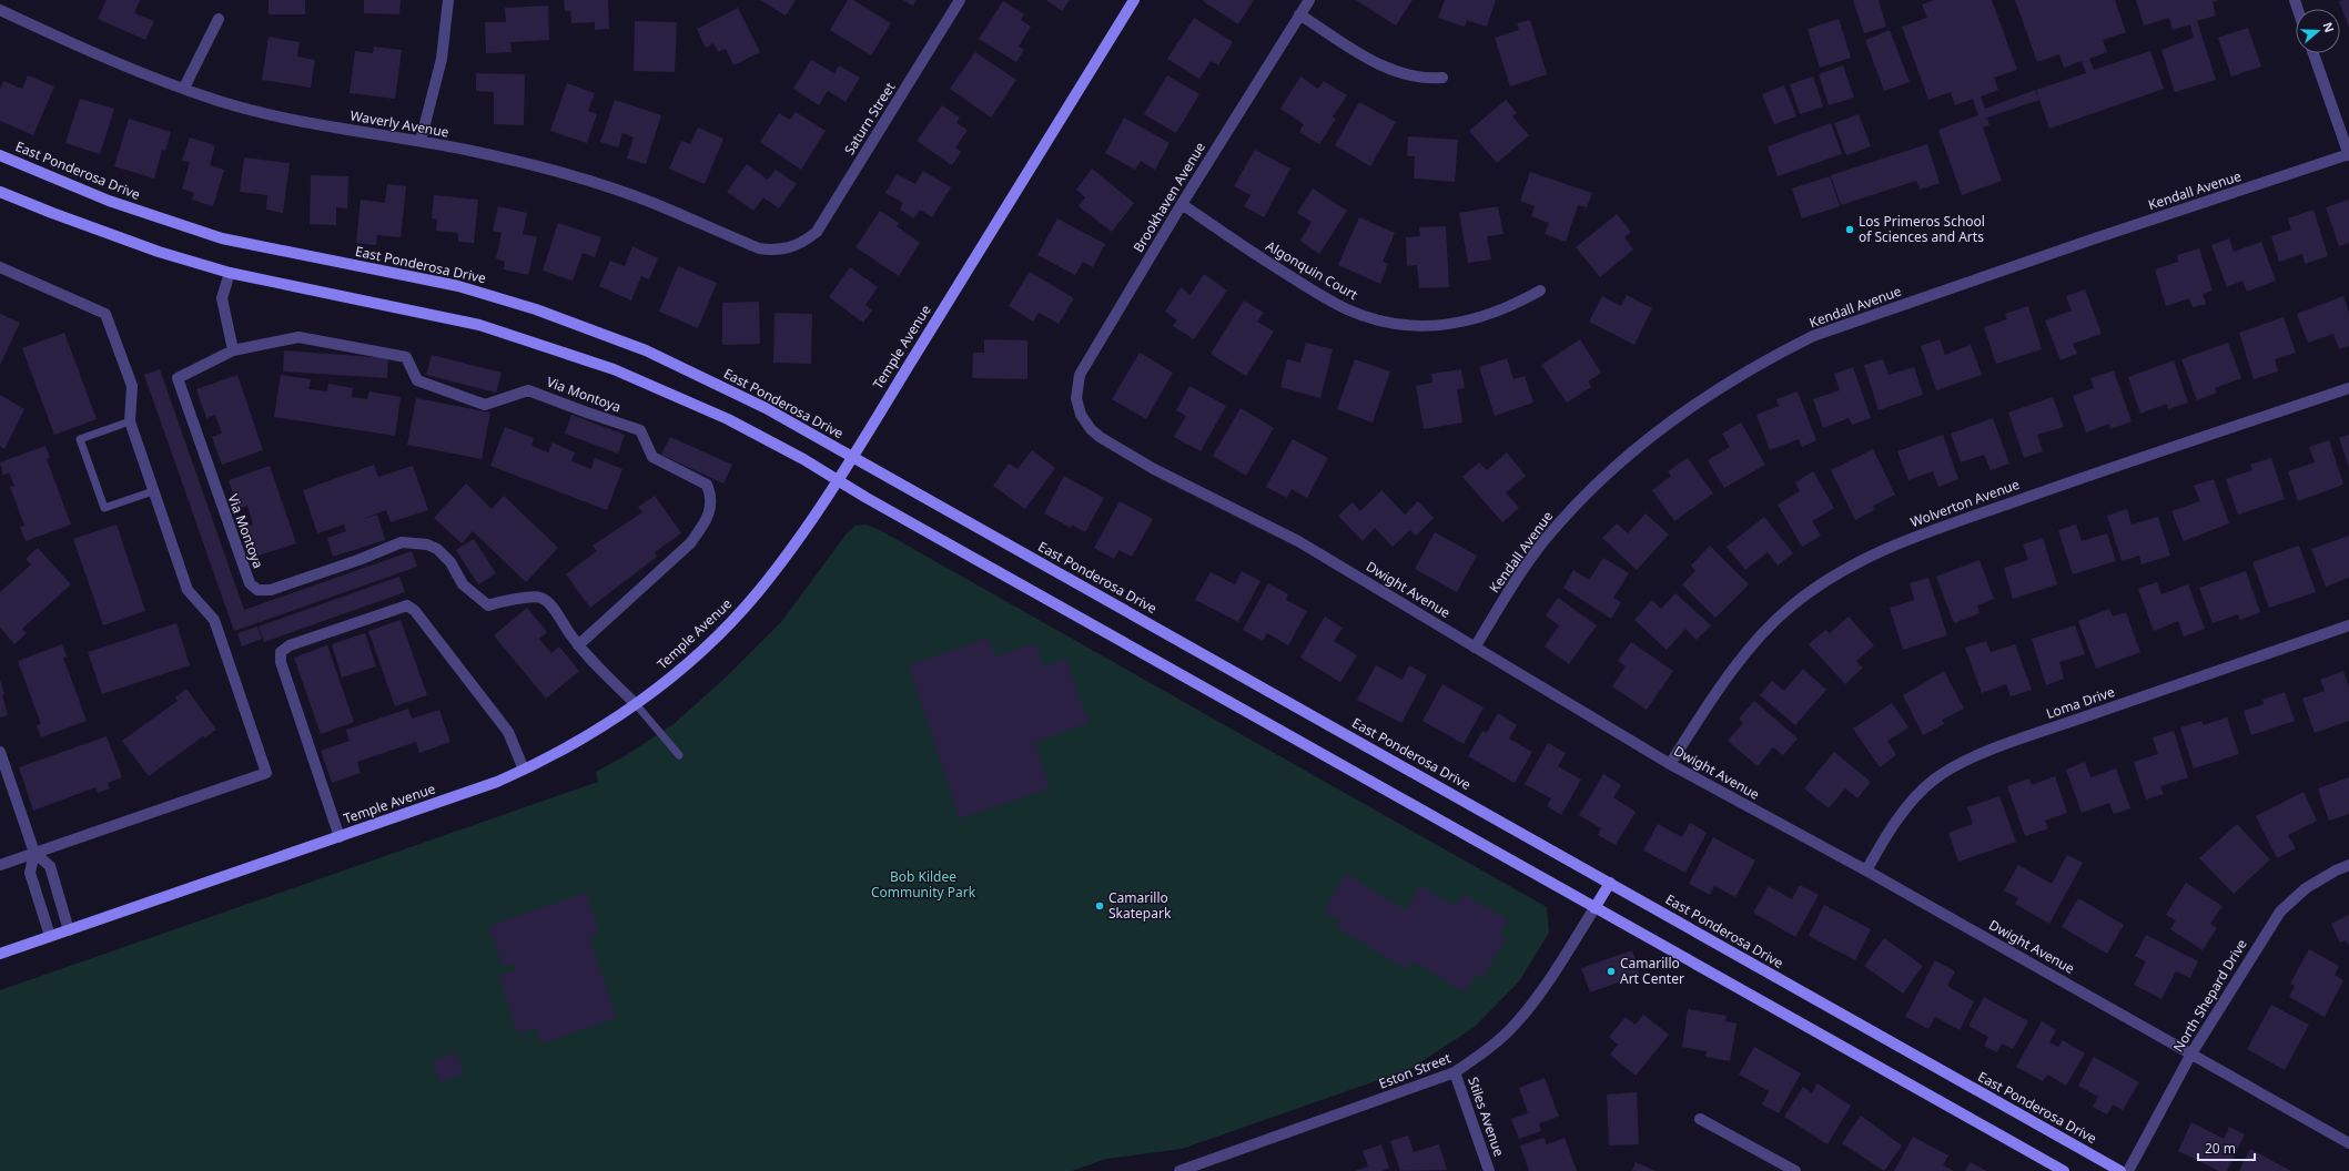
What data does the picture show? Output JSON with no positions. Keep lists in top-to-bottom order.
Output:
{
  "streets": {
    "main road": ["East Ponderosa Drive", "Temple Avenue"],
    "street": [
      "Saturn Street",
      "Waverly Avenue",
      "Kendall Avenue",
      "Brookhaven Avenue",
      "Algonquin Court",
      "Via Montoya",
      "Wolverton Avenue",
      "Dwight Avenue",
      "Loma Drive",
      "North Shepard Drive",
      "Eston Street",
      "Stiles Avenue"
    ]
  },
  "crossings": [
    ["Saturn Street", "Waverly Avenue"],
    ["East Ponderosa Drive", "Temple Avenue"],
    ["Kendall Avenue", "Dwight Avenue"],
    ["Brookhaven Avenue", "Algonquin Court"],
    ["Brookhaven Avenue", "Dwight Avenue"],
    ["Temple Avenue", "Via Montoya"],
    ["Wolverton Avenue", "Dwight Avenue"],
    ["Dwight Avenue", "Loma Drive"],
    ["Dwight Avenue", "North Shepard Drive"],
    ["Eston Street", "Stiles Avenue"]
  ],
  "parks": ["Bob Kildee Community Park"],
  "places": ["Los Primeros School of Sciences and Arts", "Camarillo Skatepark", "Camarillo Art Center"],
  "scale_bar": "20 m",
  "north": "right"
}
